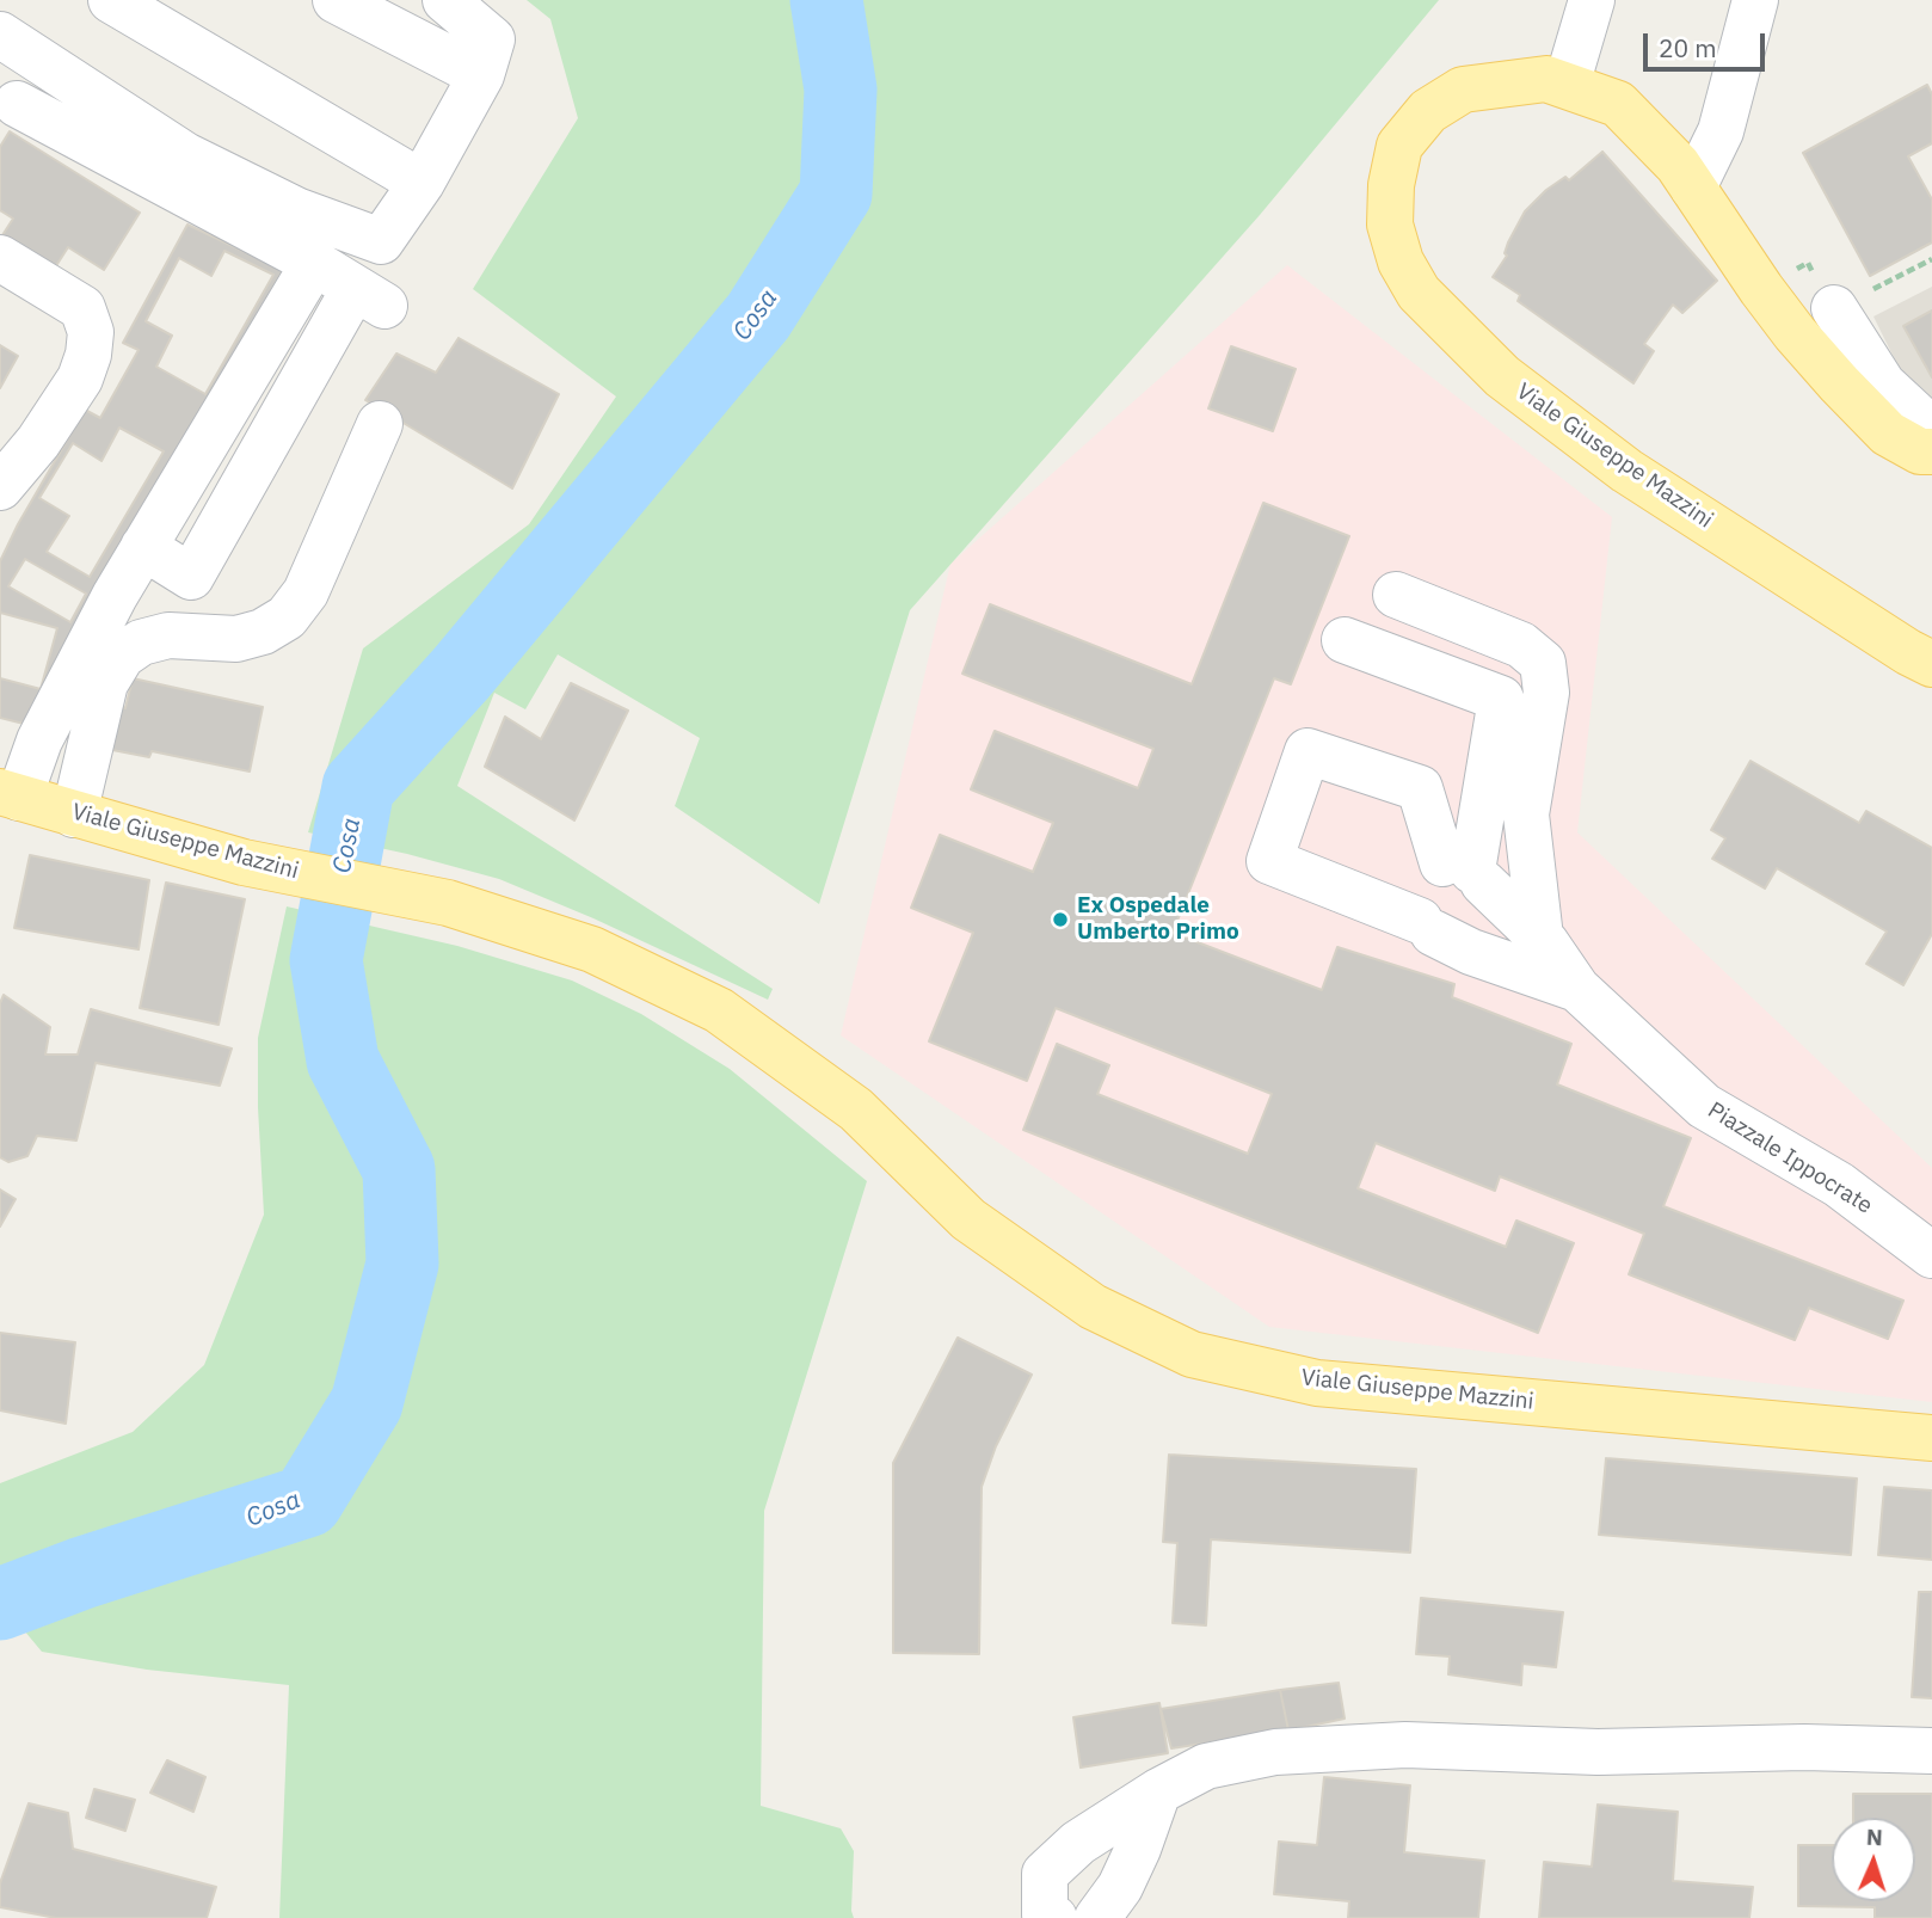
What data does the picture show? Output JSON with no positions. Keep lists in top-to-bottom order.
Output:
{
  "streets": {
    "main road": ["Viale Giuseppe Mazzini"],
    "street": ["Piazzale Ippocrate"]
  },
  "water": ["Cosa"],
  "places": ["Ex Ospedale Umberto Primo"],
  "scale_bar": "20 m",
  "north": "top"
}
